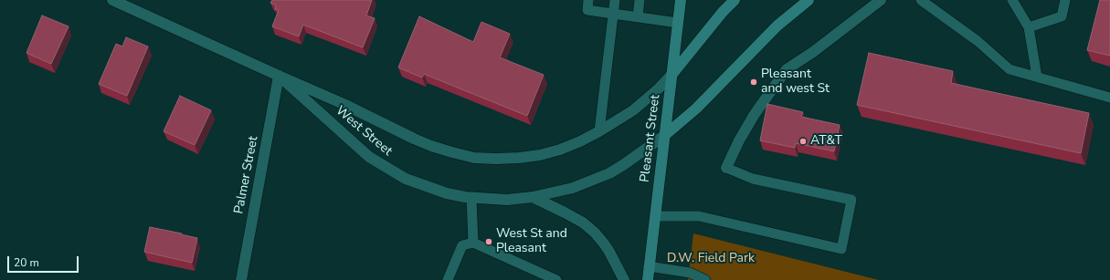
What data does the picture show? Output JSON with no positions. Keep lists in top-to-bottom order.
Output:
{
  "streets": {
    "main road": ["Pleasant Street"],
    "street": ["West Street", "Palmer Street"]
  },
  "crossings": [
    ["West Street", "Pleasant Street"],
    ["West Street", "Palmer Street"]
  ],
  "parks": ["D.W. Field Park"],
  "places": ["Pleasant and west St", "AT&T", "West St and Pleasant"],
  "scale_bar": "20 m"
}
